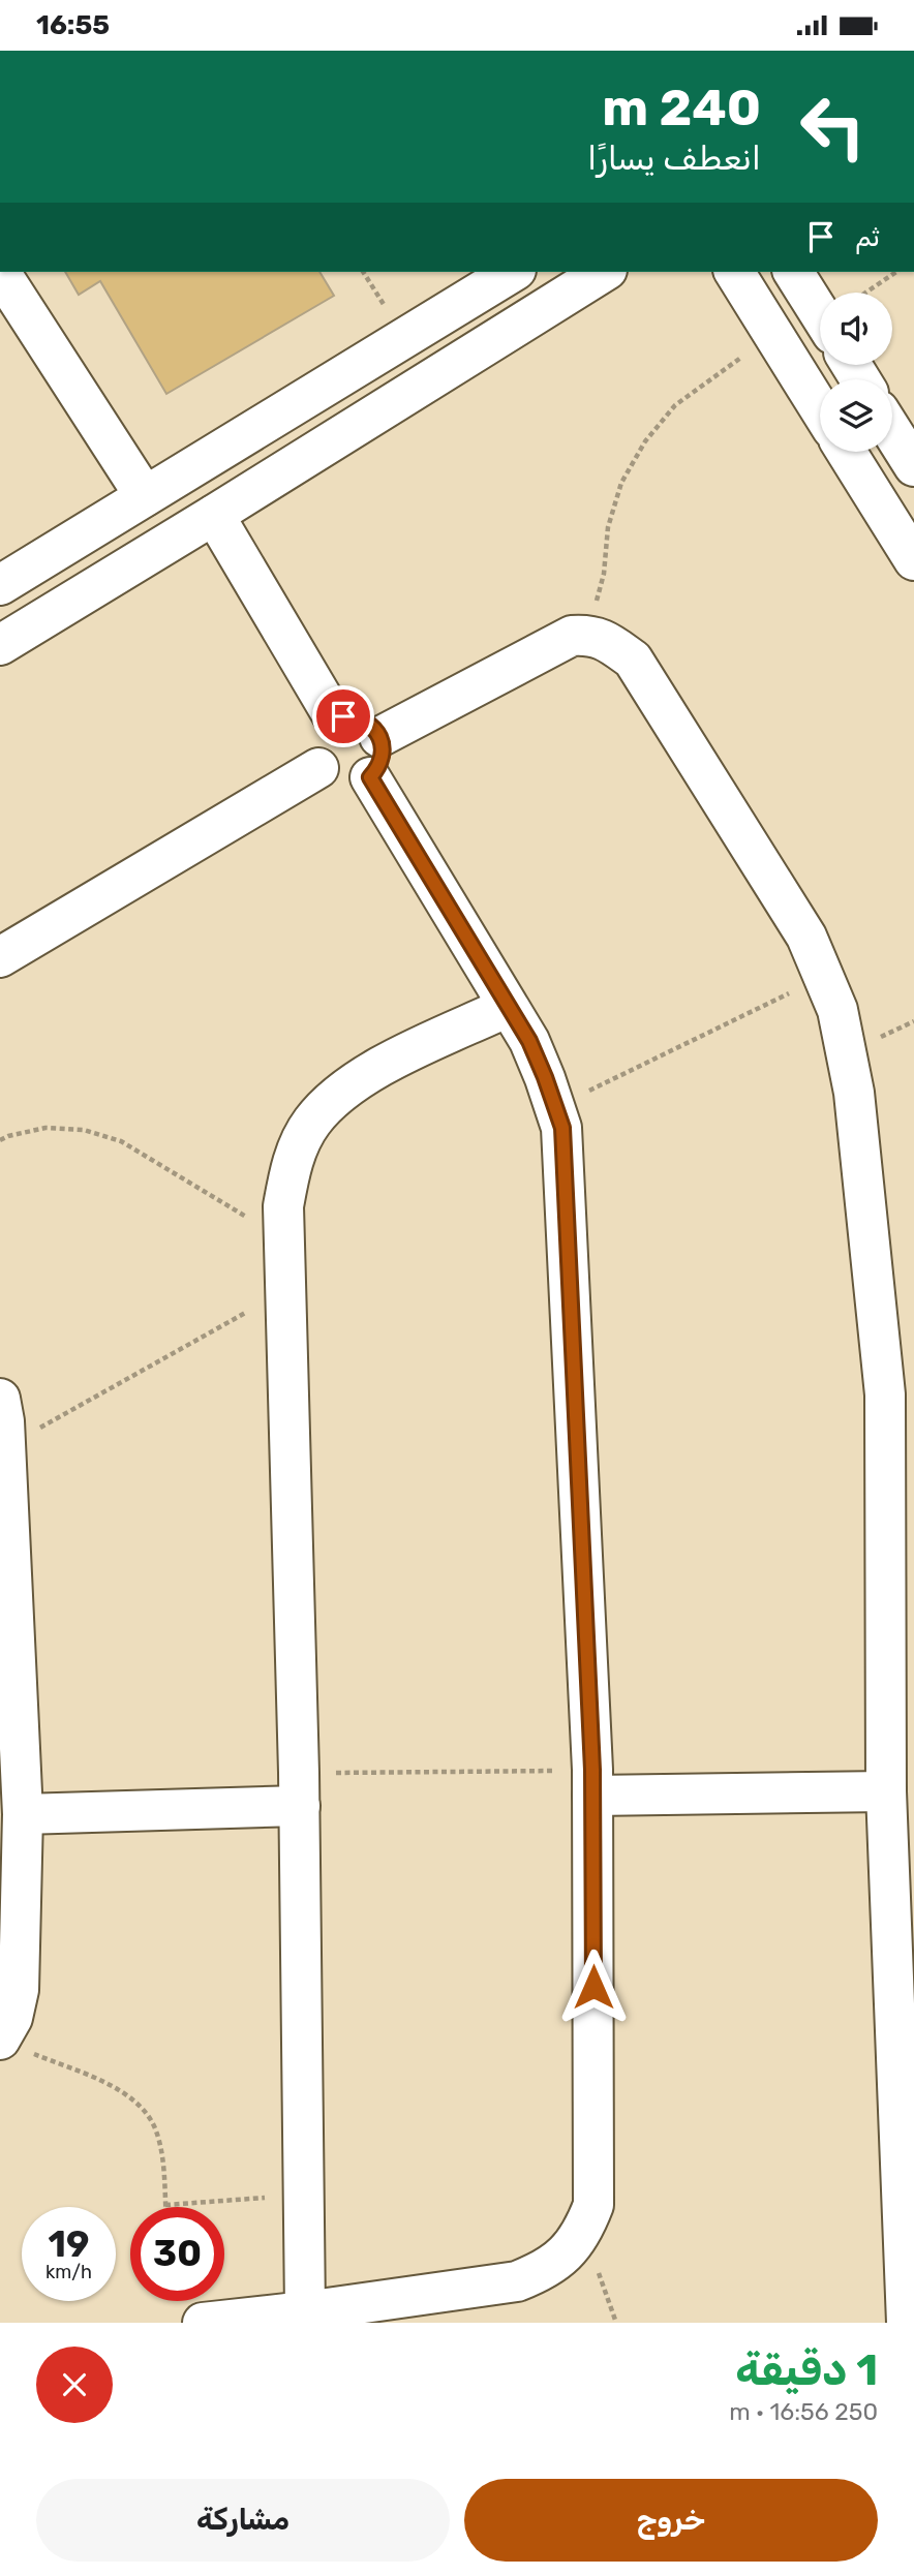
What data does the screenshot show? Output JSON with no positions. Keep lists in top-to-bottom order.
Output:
{
  "page": {
    "status": "16:55",
    "turn": ["240 m", "انعطف يسارًا"],
    "then": "ثم",
    "speed": "19 km/h",
    "limit": "30",
    "heading": ["1 دقيقة", "250 m · 16:56"],
    "buttons": ["خروج", "مشاركة"]
  }
}
